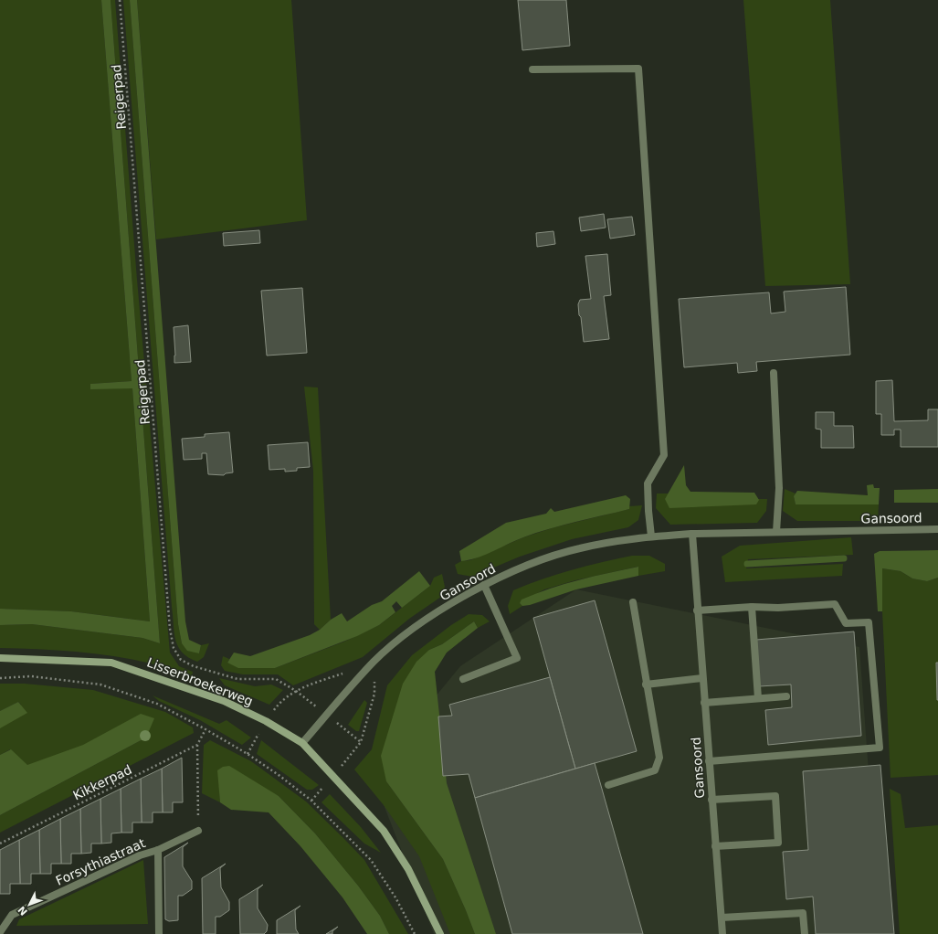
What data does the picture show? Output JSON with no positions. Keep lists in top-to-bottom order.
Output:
{
  "streets": {
    "main road": ["Lisserbroekerweg"],
    "street": ["Gansoord", "Forsythiastraat"],
    "path": ["Reigerpad", "Kikkerpad"]
  },
  "crossings": [
    ["Gansoord", "Lisserbroekerweg"]
  ],
  "north": "bottom left"
}
